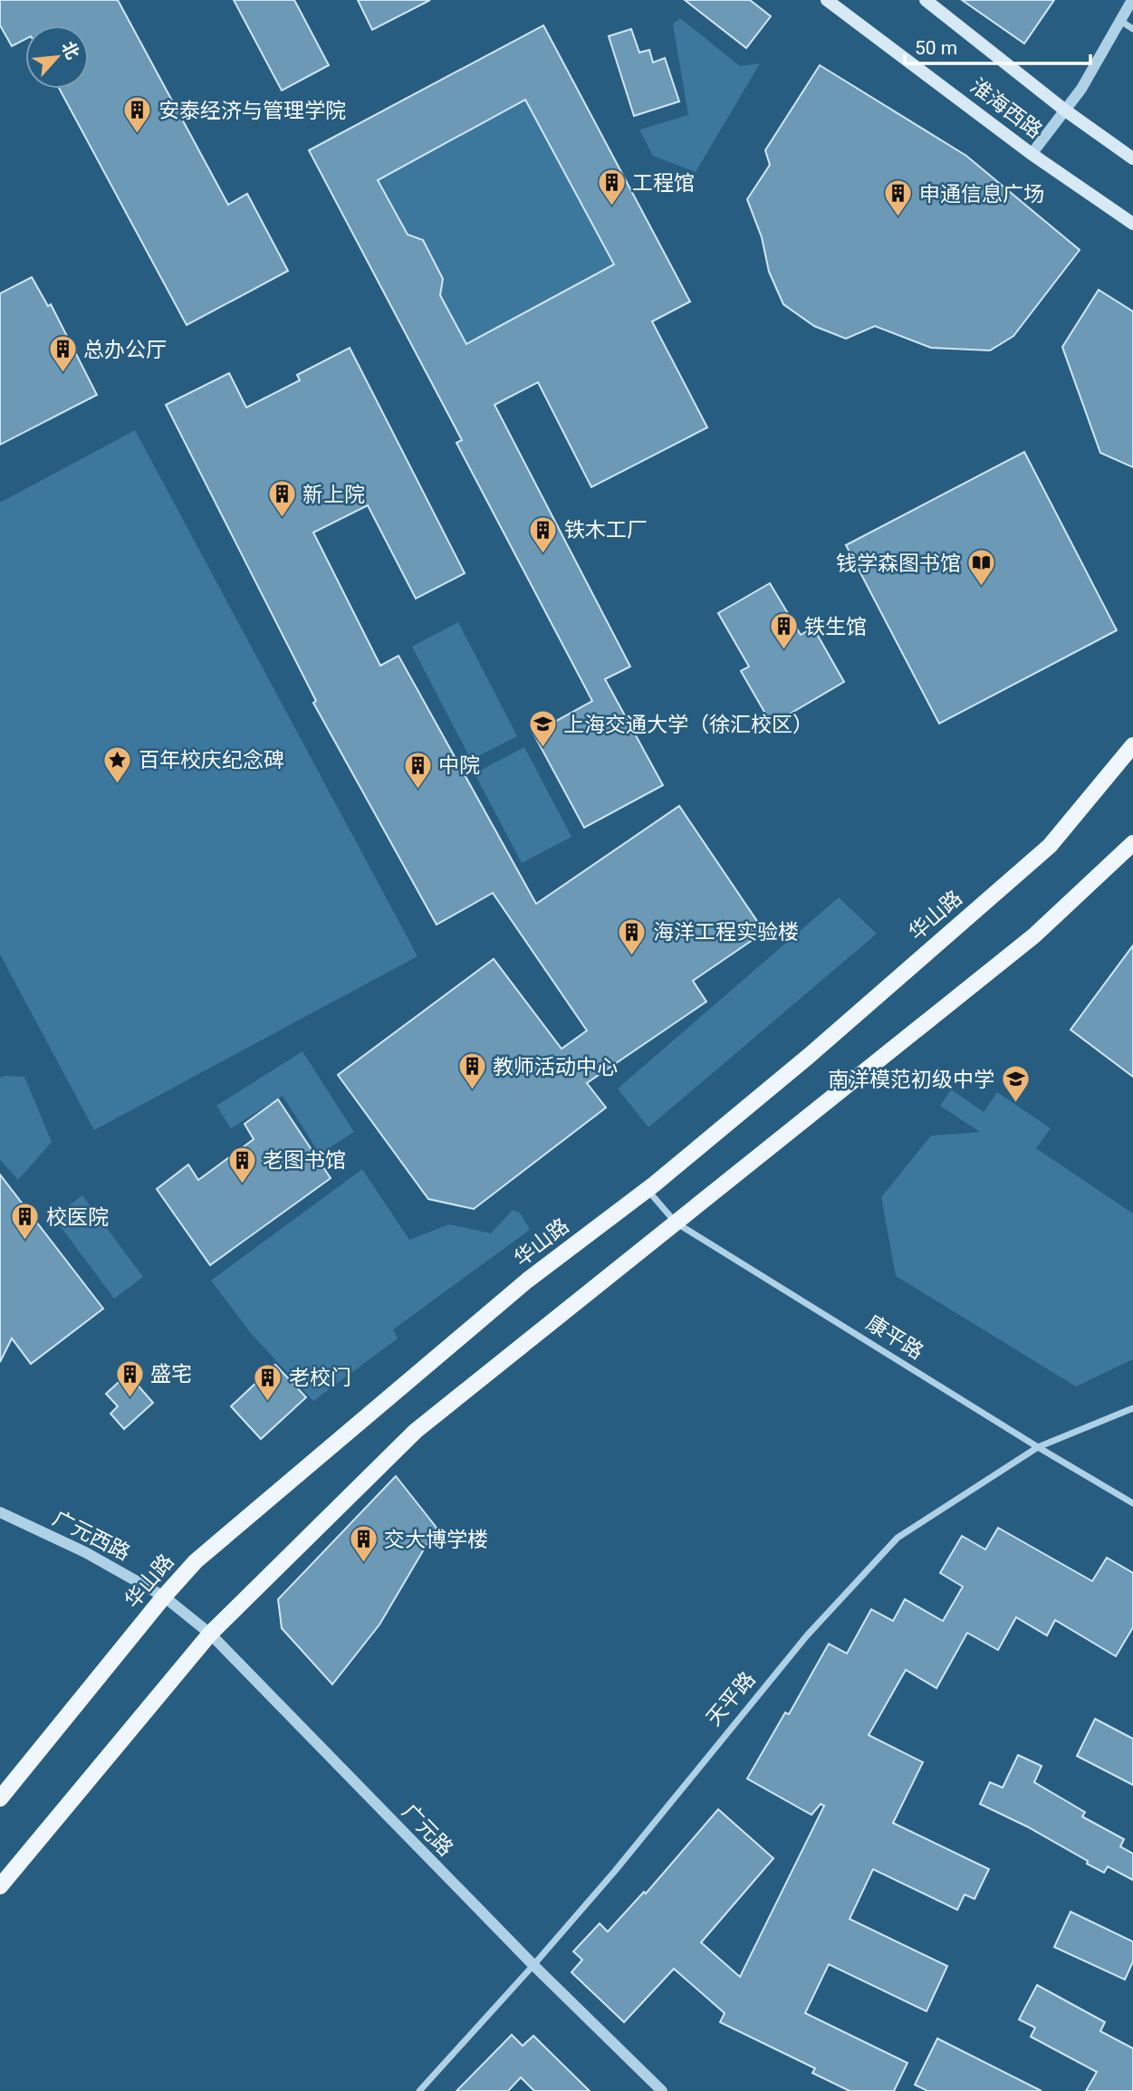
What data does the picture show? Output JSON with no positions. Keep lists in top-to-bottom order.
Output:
{
  "streets": {
    "main road": ["淮海西路", "华山路"],
    "street": [
      "康平路",
      "广元西路",
      "天平路",
      "广元路"
    ]
  },
  "crossings": [
    ["华山路", "康平路"],
    ["华山路", "广元西路"],
    ["华山路", "广元路"],
    ["康平路", "天平路"],
    ["广元西路", "广元路"],
    ["天平路", "广元路"]
  ],
  "places": {
    "building": [
      "安泰经济与管理学院",
      "工程馆",
      "申通信息广场",
      "总办公厅",
      "新上院",
      "铁木工厂",
      "铁生馆",
      "中院",
      "海洋工程实验楼",
      "教师活动中心",
      "老图书馆",
      "校医院",
      "盛宅",
      "老校门",
      "交大博学楼"
    ],
    "library": ["钱学森图书馆"],
    "school or university": ["上海交通大学（徐汇校区）", "南洋模范初级中学"],
    "place": ["百年校庆纪念碑"]
  },
  "scale_bar": "50 m",
  "north": "top right"
}
